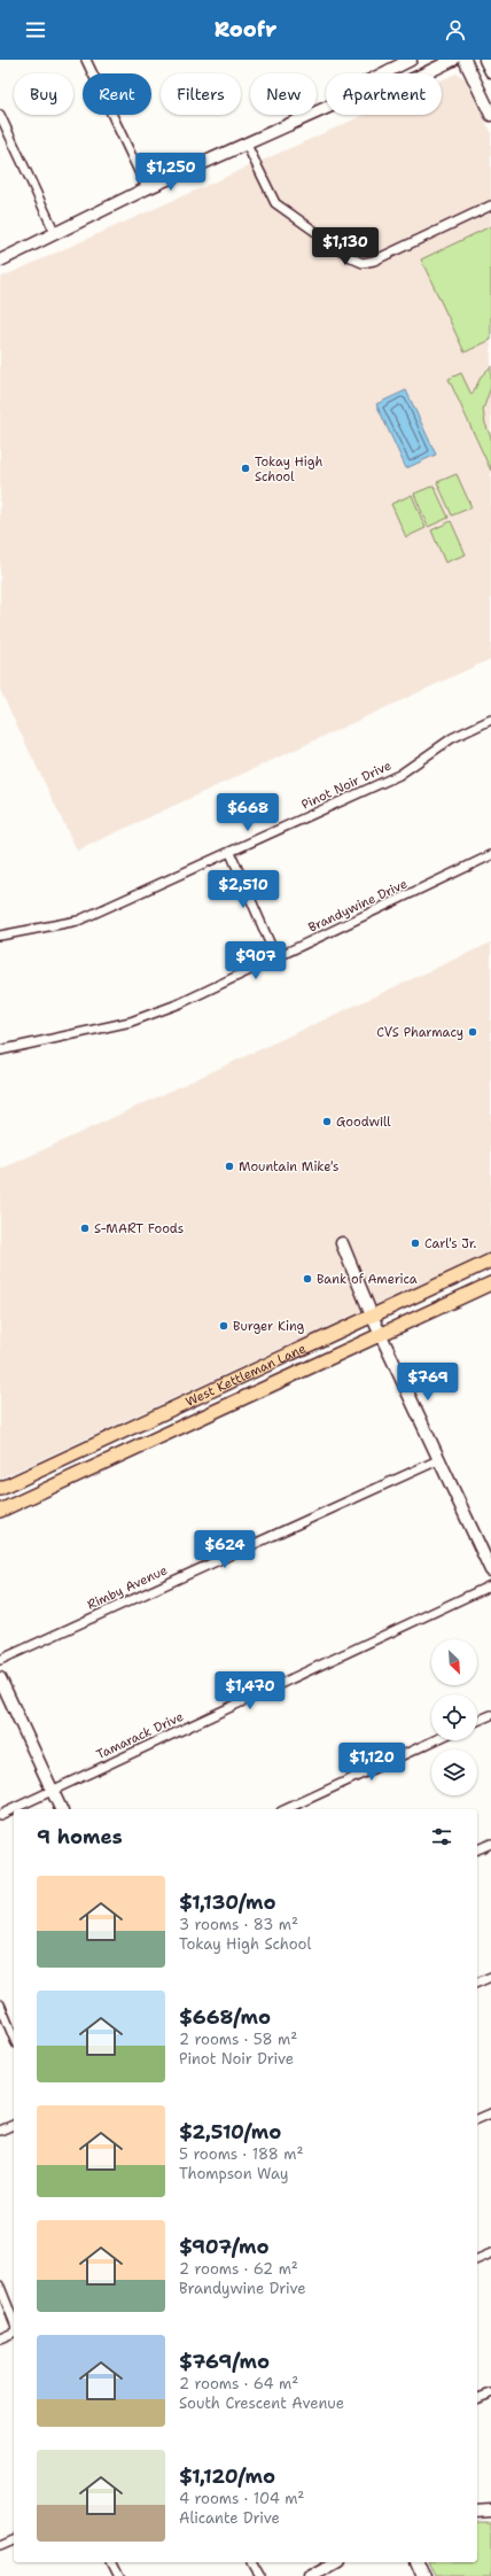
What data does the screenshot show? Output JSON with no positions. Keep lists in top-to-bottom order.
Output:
{
  "streets": {
    "main road": ["West Kettleman Lane"],
    "street": [
      "Pinot Noir Drive",
      "Brandywine Drive",
      "Rimby Avenue",
      "Tamarack Drive"
    ]
  },
  "places": [
    "Tokay High School",
    "CVS Pharmacy",
    "Goodwill",
    "Mountain Mike's",
    "S-MART Foods",
    "Carl's Jr.",
    "Bank of America",
    "Burger King"
  ],
  "north": "bottom right",
  "page": {
    "header": "Roofr",
    "chip": [
      "Buy",
      "Rent",
      "Filters",
      "New",
      "Apartment"
    ],
    "price": [
      "$1,250",
      "$1,130",
      "$668",
      "$2,510",
      "$907",
      "$769",
      "$624",
      "$1,470",
      "$1,120"
    ],
    "heading": "9 homes",
    "list": [
      {
        "name": "$1,130/mo",
        "note": "3 rooms · 83 m² · Tokay High School"
      },
      {
        "name": "$668/mo",
        "note": "2 rooms · 58 m² · Pinot Noir Drive"
      },
      {
        "name": "$2,510/mo",
        "note": "5 rooms · 188 m² · Thompson Way"
      },
      {
        "name": "$907/mo",
        "note": "2 rooms · 62 m² · Brandywine Drive"
      },
      {
        "name": "$769/mo",
        "note": "2 rooms · 64 m² · South Crescent Avenue"
      },
      {
        "name": "$1,120/mo",
        "note": "4 rooms · 104 m² · Alicante Drive"
      }
    ]
  }
}
